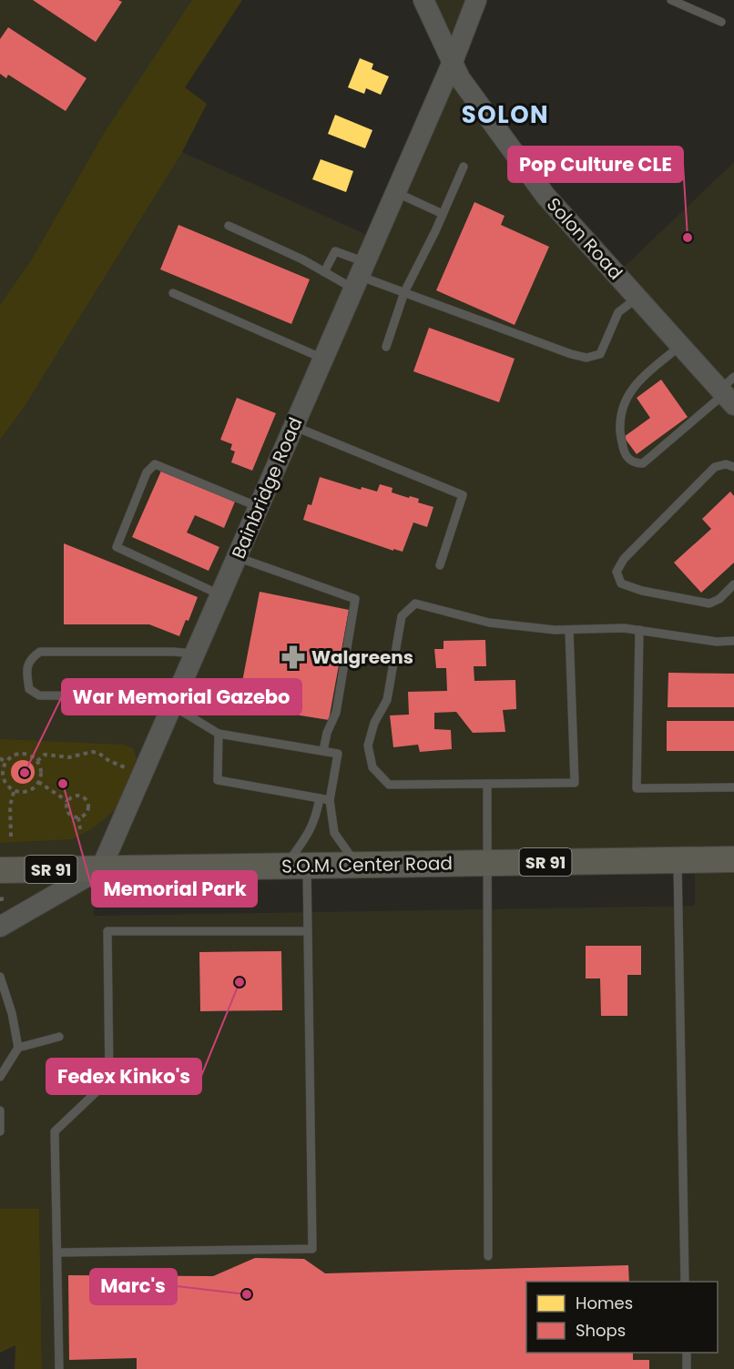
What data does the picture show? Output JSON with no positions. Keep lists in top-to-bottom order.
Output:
{
  "streets": {
    "main road": ["SR 91", "S.O.M. Center Road"],
    "street": ["Solon Road", "Bainbridge Road"]
  },
  "crossings": [
    ["Solon Road", "Bainbridge Road"],
    ["Bainbridge Road", "S.O.M. Center Road"]
  ],
  "districts": ["SOLON"],
  "places": {
    "other": [
      "Pop Culture CLE",
      "War Memorial Gazebo",
      "Memorial Park",
      "Fedex Kinko's",
      "Marc's"
    ],
    "pharmacy": ["Walgreens"]
  },
  "legend": ["Homes", "Shops"]
}
